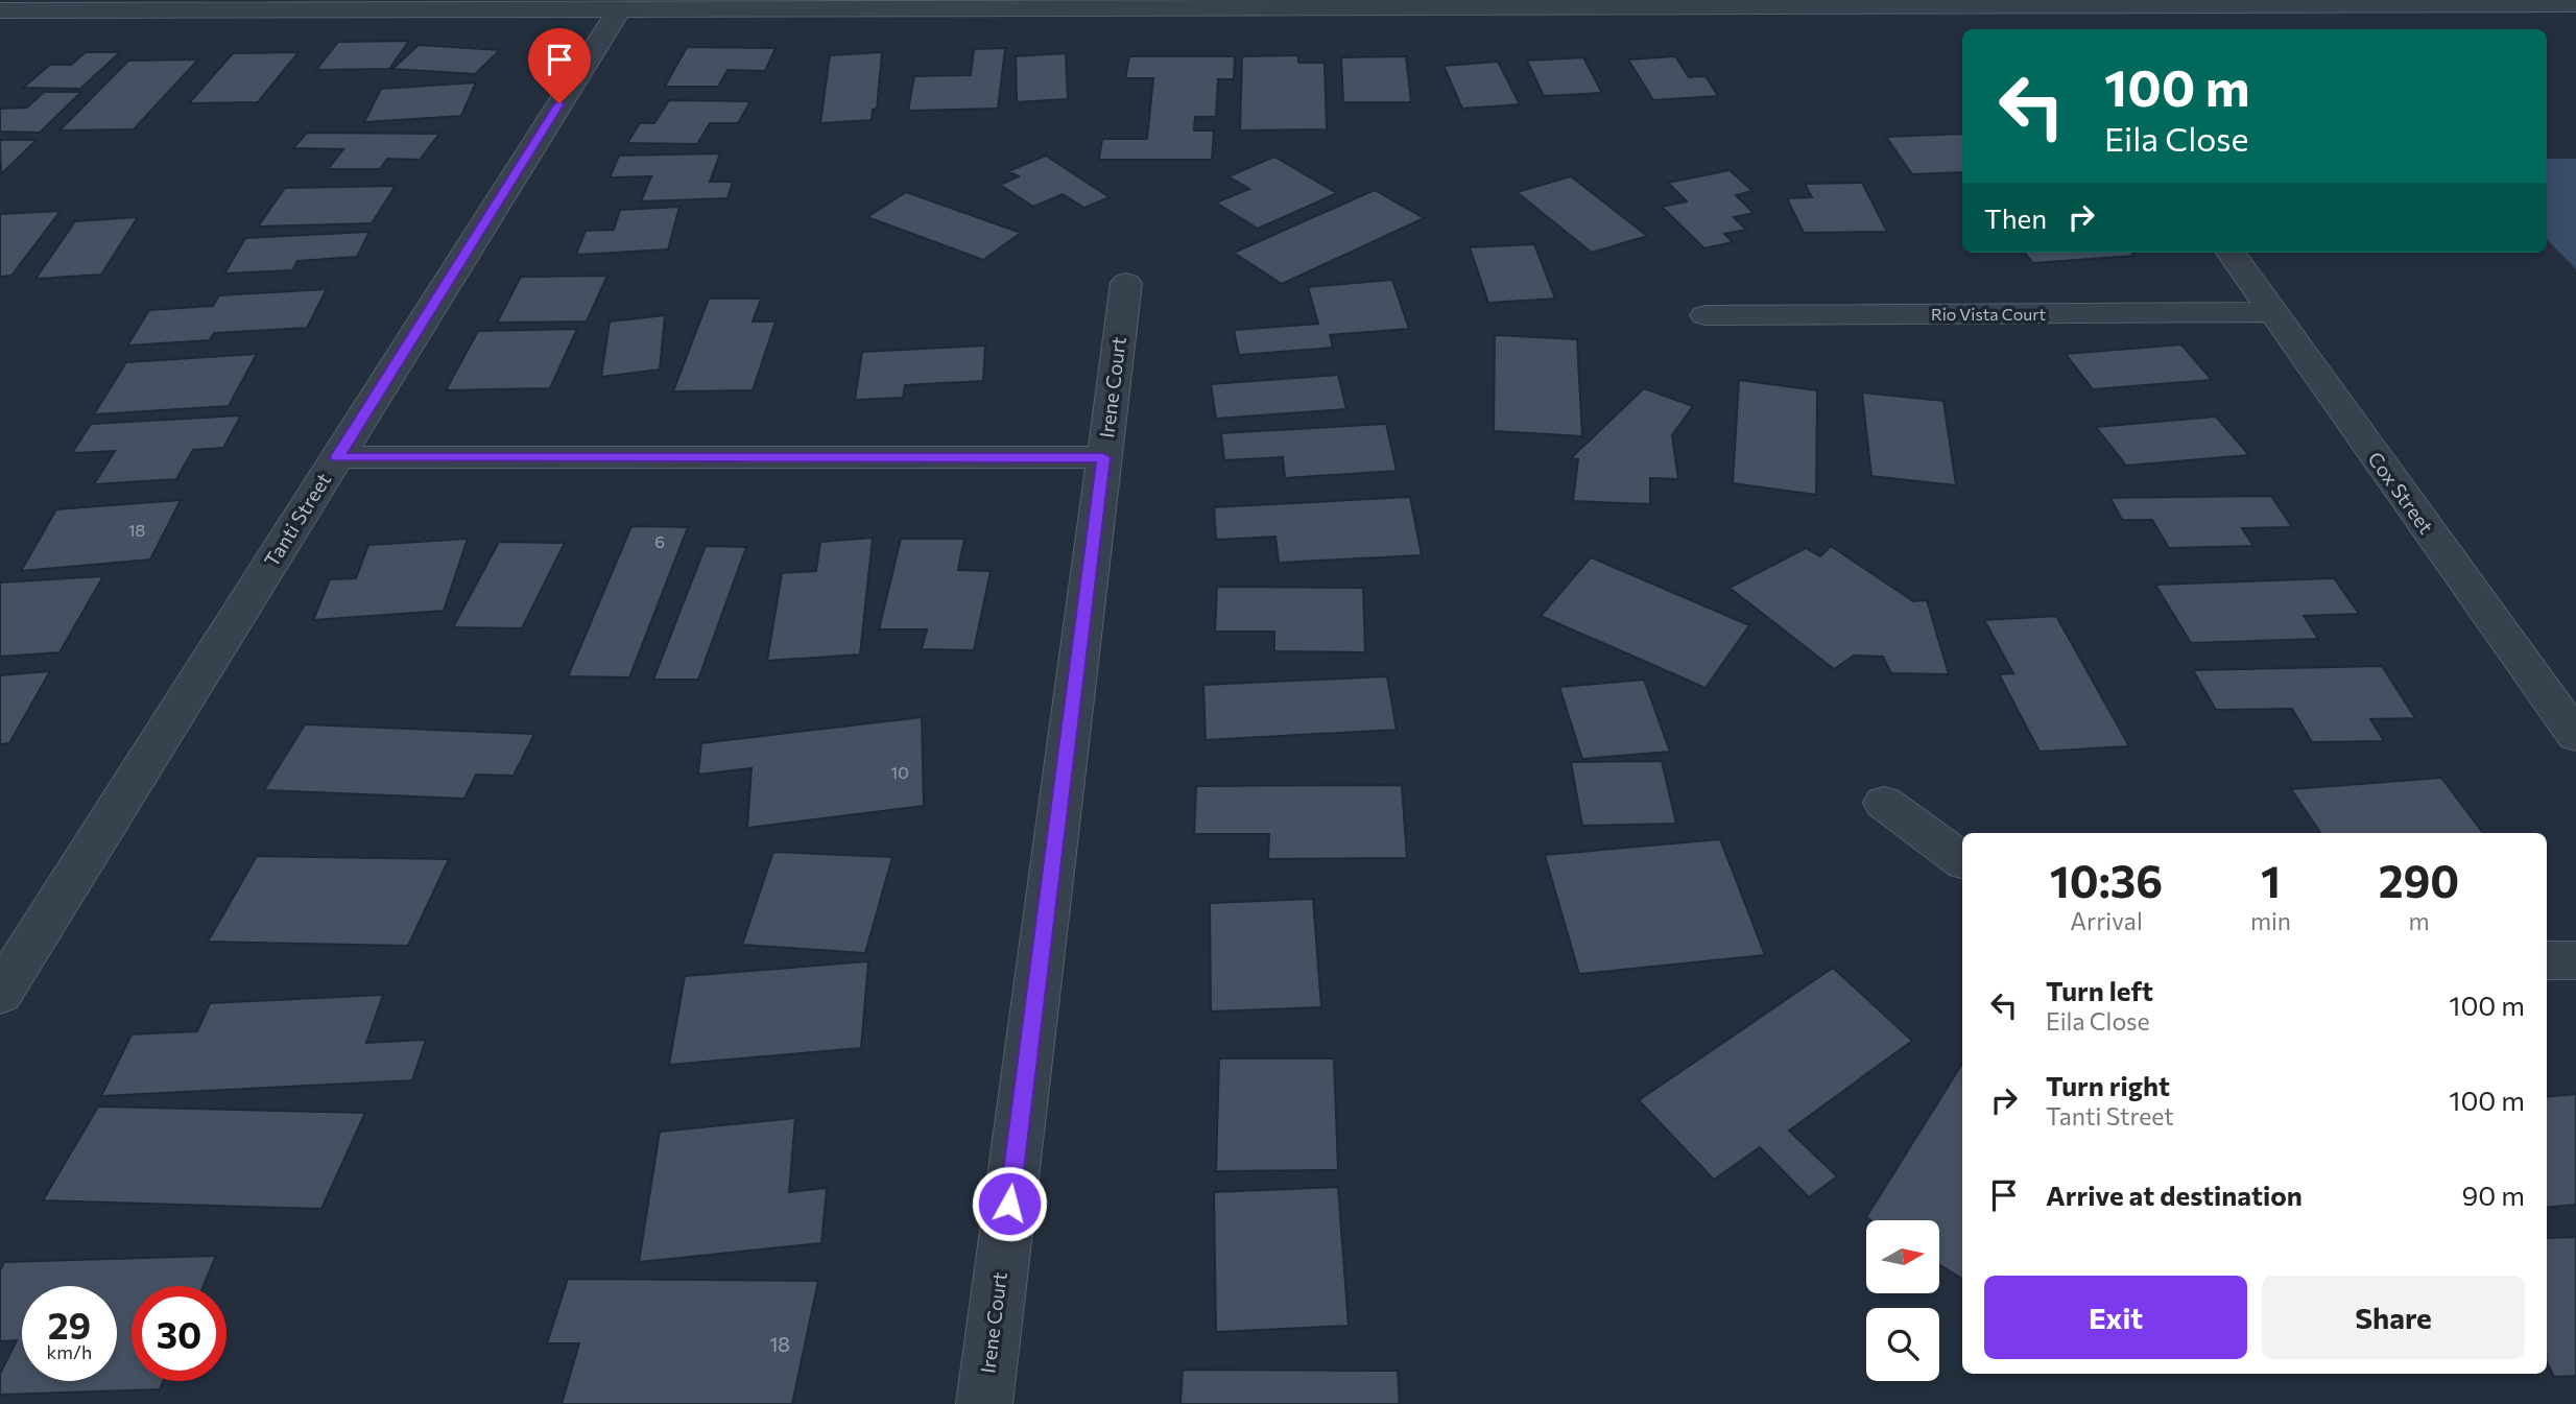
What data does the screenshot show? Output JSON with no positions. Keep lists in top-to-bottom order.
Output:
{
  "streets": {
    "street": [
      "Rio Vista Court",
      "Irene Court",
      "Cox Street",
      "Tanti Street"
    ]
  },
  "crossings": [
    ["Rio Vista Court", "Cox Street"]
  ],
  "house_numbers": [
    "18",
    "6",
    "10",
    "18"
  ],
  "north": "right",
  "page": {
    "turn": ["100 m", "Eila Close"],
    "then": "Then",
    "eta": [
      "10:36",
      "Arrival",
      "1",
      "min",
      "290",
      "m"
    ],
    "list": [
      {
        "name": "Turn left",
        "note": "Eila Close",
        "value": "100 m"
      },
      {
        "name": "Turn right",
        "note": "Tanti Street",
        "value": "100 m"
      },
      {
        "name": "Arrive at destination",
        "value": "90 m"
      }
    ],
    "buttons": ["Exit", "Share"],
    "speed": "29 km/h",
    "limit": "30"
  }
}
